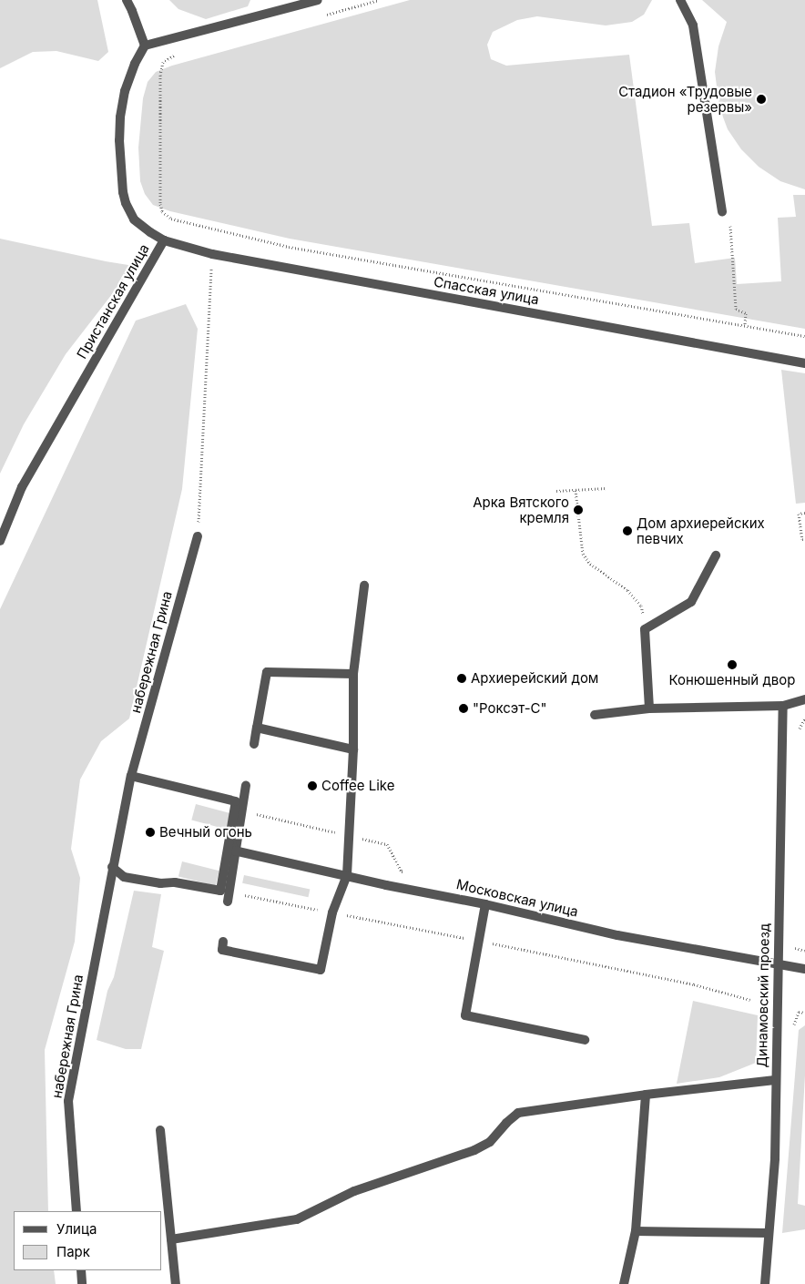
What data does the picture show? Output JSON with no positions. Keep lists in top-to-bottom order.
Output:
{
  "streets": {
    "street": [
      "Спасская улица",
      "Пристанская улица",
      "набережная Грина",
      "Московская улица",
      "Динамовский проезд"
    ]
  },
  "crossings": [
    ["Спасская улица", "Пристанская улица"],
    ["Московская улица", "Динамовский проезд"]
  ],
  "places": [
    "Стадион «Трудовые резервы»",
    "Арка Вятского кремля",
    "Дом архиерейских певчих",
    "Конюшенный двор",
    "Архиерейский дом",
    "\"Роксэт-С\"",
    "Coffee Like",
    "Вечный огонь"
  ],
  "legend": ["Улица", "Парк"]
}
